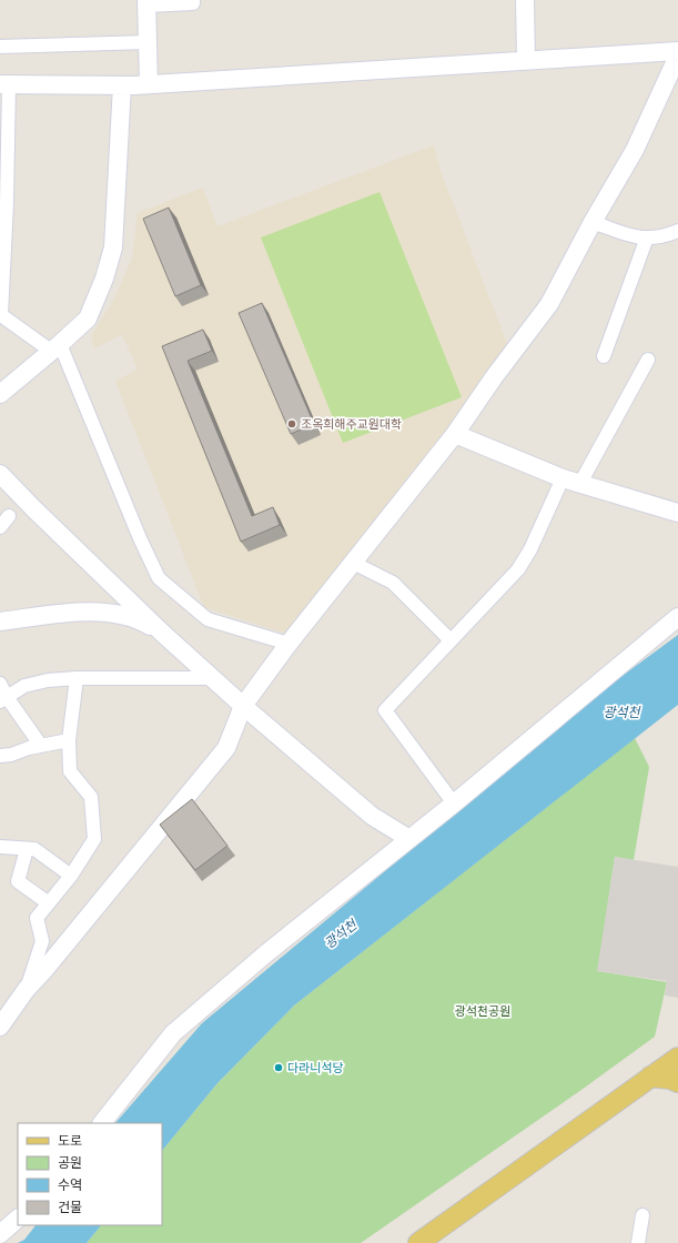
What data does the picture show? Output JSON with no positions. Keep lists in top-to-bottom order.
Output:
{
  "water": ["광석천"],
  "parks": ["광석천공원"],
  "places": ["조옥희해주교원대학", "다라니석당"],
  "legend": [
    "도로",
    "공원",
    "수역",
    "건물"
  ]
}
